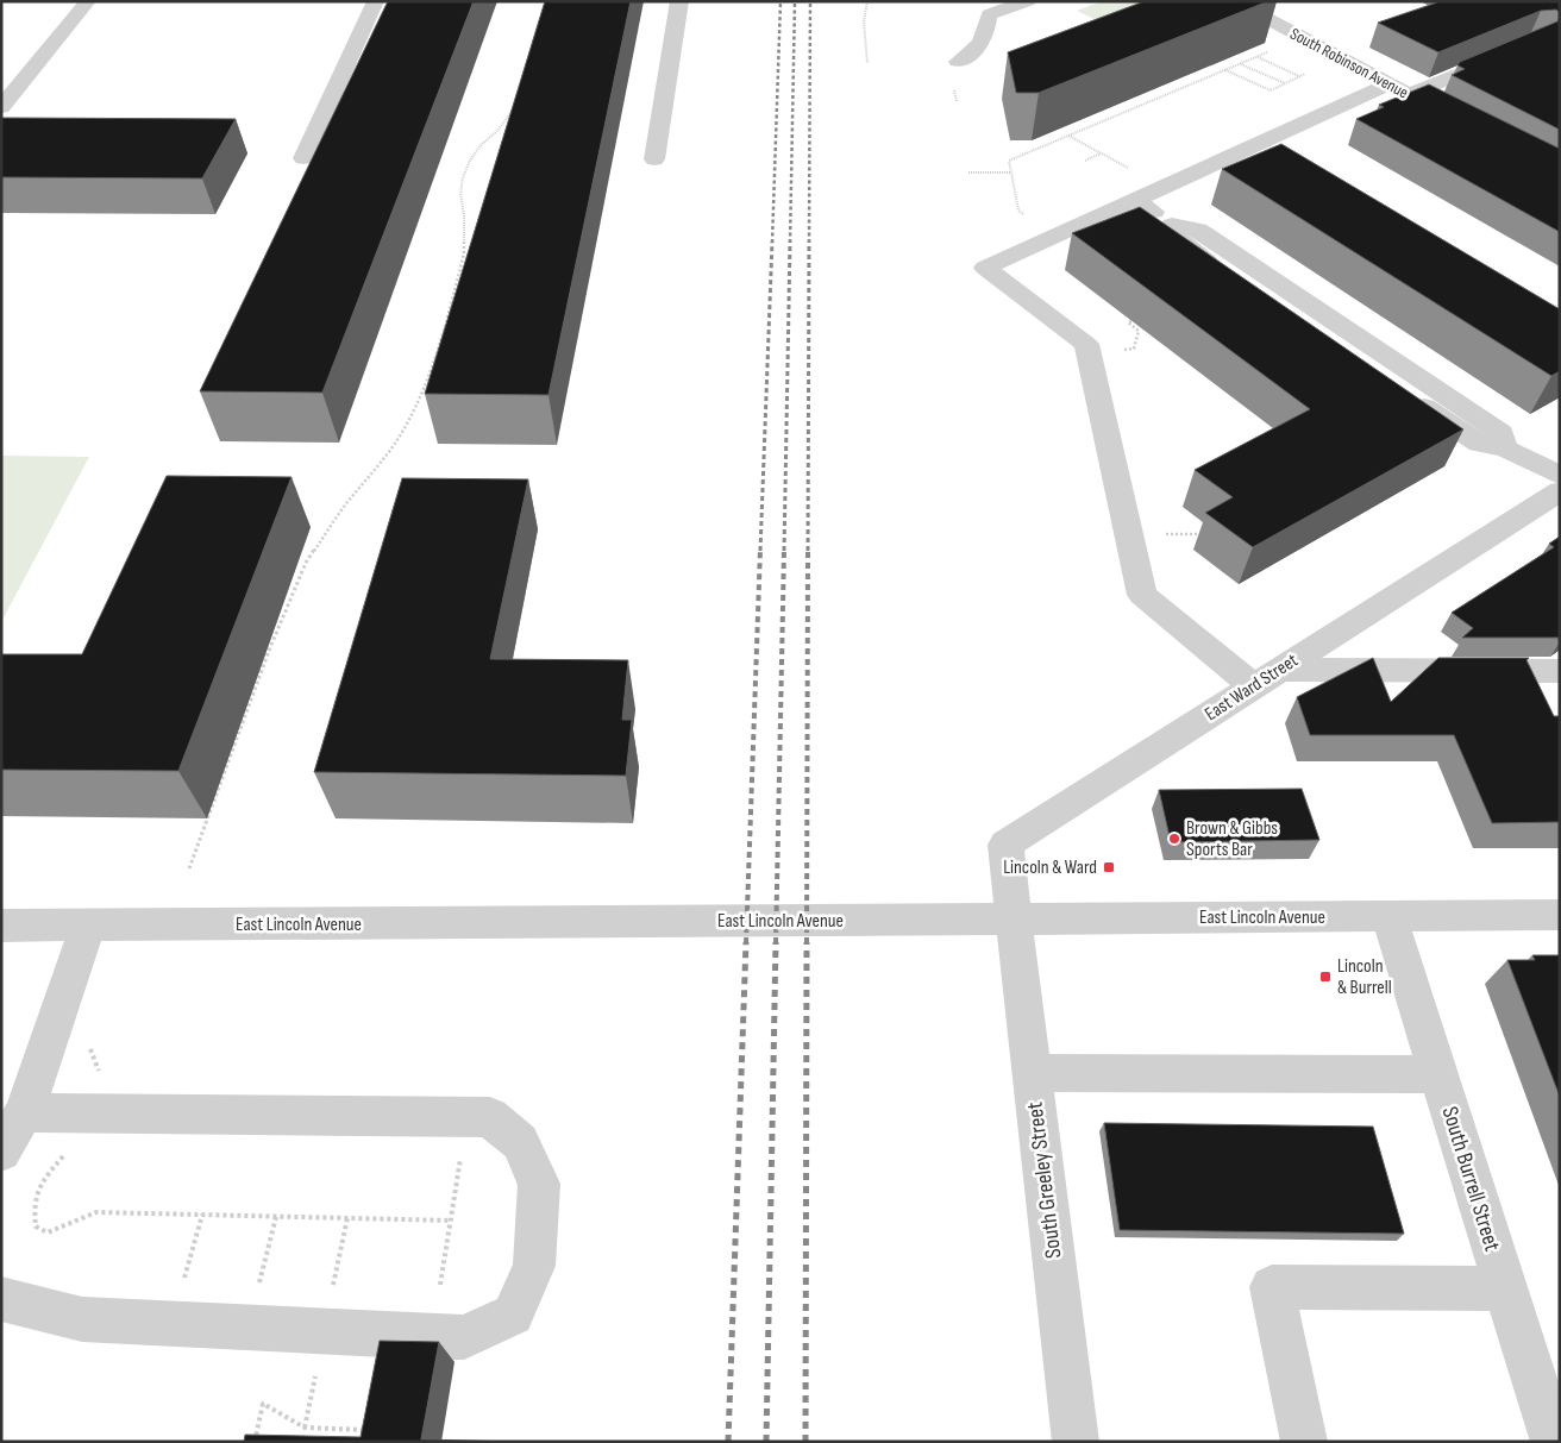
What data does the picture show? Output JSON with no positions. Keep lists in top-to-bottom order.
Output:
{
  "streets": {
    "street": [
      "South Robinson Avenue",
      "East Ward Street",
      "East Lincoln Avenue",
      "South Burrell Street",
      "South Greeley Street"
    ]
  },
  "crossings": [
    ["East Ward Street", "East Lincoln Avenue"],
    ["East Ward Street", "South Greeley Street"],
    ["East Lincoln Avenue", "South Burrell Street"],
    ["East Lincoln Avenue", "South Greeley Street"]
  ],
  "places": {
    "other": ["Brown & Gibbs Sports Bar"],
    "transit": ["Lincoln & Ward", "Lincoln & Burrell"]
  }
}
